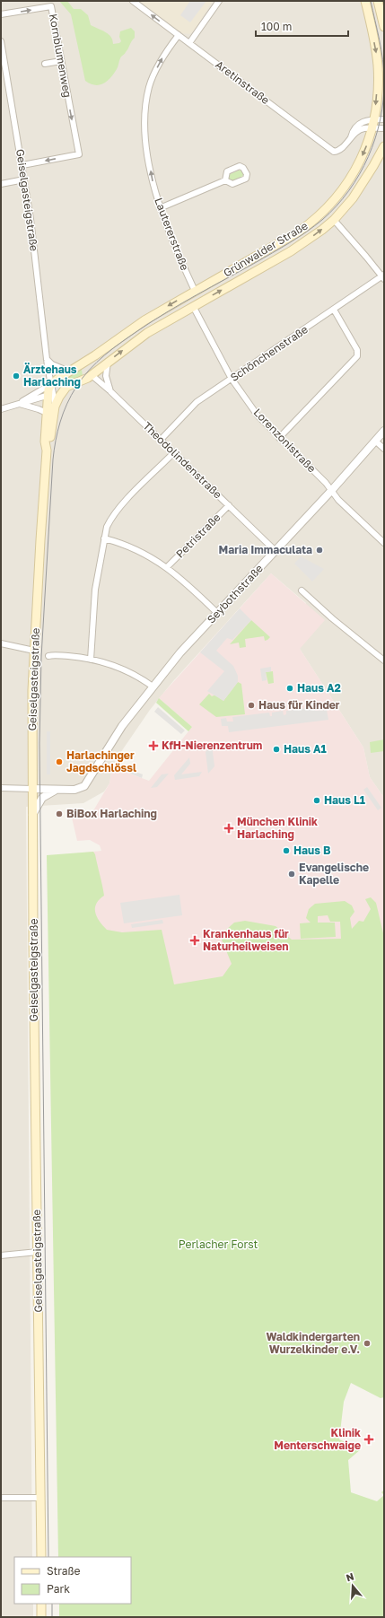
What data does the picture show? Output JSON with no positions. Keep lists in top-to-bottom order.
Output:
{
  "streets": {
    "main road": ["Geiselgasteigstraße", "Grünwalder Straße"],
    "street": [
      "Kornblumenweg",
      "Aretinstraße",
      "Lautererstraße",
      "Schönchenstraße",
      "Lorenzonistraße",
      "Theodolindenstraße",
      "Petristraße",
      "Seybothstraße"
    ]
  },
  "crossings": [
    ["Kornblumenweg", "Geiselgasteigstraße"],
    ["Aretinstraße", "Lautererstraße"],
    ["Geiselgasteigstraße", "Grünwalder Straße"],
    ["Geiselgasteigstraße", "Seybothstraße"],
    ["Lautererstraße", "Grünwalder Straße"],
    ["Grünwalder Straße", "Lorenzonistraße"],
    ["Grünwalder Straße", "Theodolindenstraße"],
    ["Schönchenstraße", "Lorenzonistraße"],
    ["Schönchenstraße", "Theodolindenstraße"],
    ["Lorenzonistraße", "Seybothstraße"],
    ["Theodolindenstraße", "Petristraße"],
    ["Theodolindenstraße", "Seybothstraße"]
  ],
  "one_way": ["Lautererstraße"],
  "parks": ["Perlacher Forst"],
  "places": {
    "other": [
      "Ärztehaus Harlaching",
      "Maria Immaculata",
      "Haus A2",
      "Haus für Kinder",
      "Haus A1",
      "Harlachinger Jagdschlössl",
      "Haus L1",
      "BiBox Harlaching",
      "Haus B",
      "Evangelische Kapelle",
      "Waldkindergarten Wurzelkinder e.V."
    ],
    "health": [
      "KfH-Nierenzentrum",
      "München Klinik Harlaching",
      "Krankenhaus für Naturheilweisen",
      "Klinik Menterschwaige"
    ]
  },
  "legend": ["Straße", "Park"],
  "scale_bar": "100 m",
  "north": "top"
}
